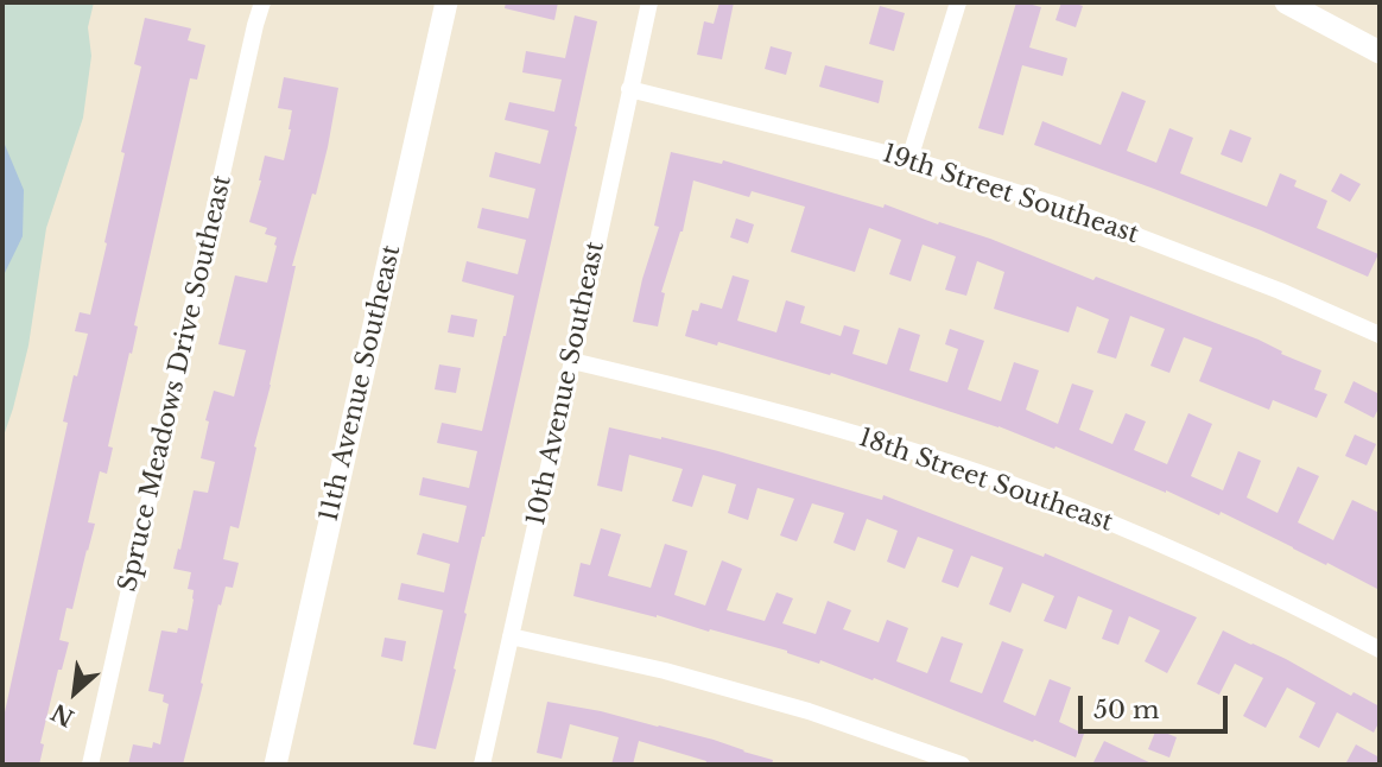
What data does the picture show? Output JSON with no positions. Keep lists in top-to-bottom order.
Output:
{
  "streets": {
    "main road": ["11th Avenue Southeast"],
    "street": [
      "19th Street Southeast",
      "Spruce Meadows Drive Southeast",
      "10th Avenue Southeast",
      "18th Street Southeast"
    ]
  },
  "crossings": [
    ["19th Street Southeast", "10th Avenue Southeast"],
    ["10th Avenue Southeast", "18th Street Southeast"]
  ],
  "scale_bar": "50 m",
  "north": "bottom left"
}
